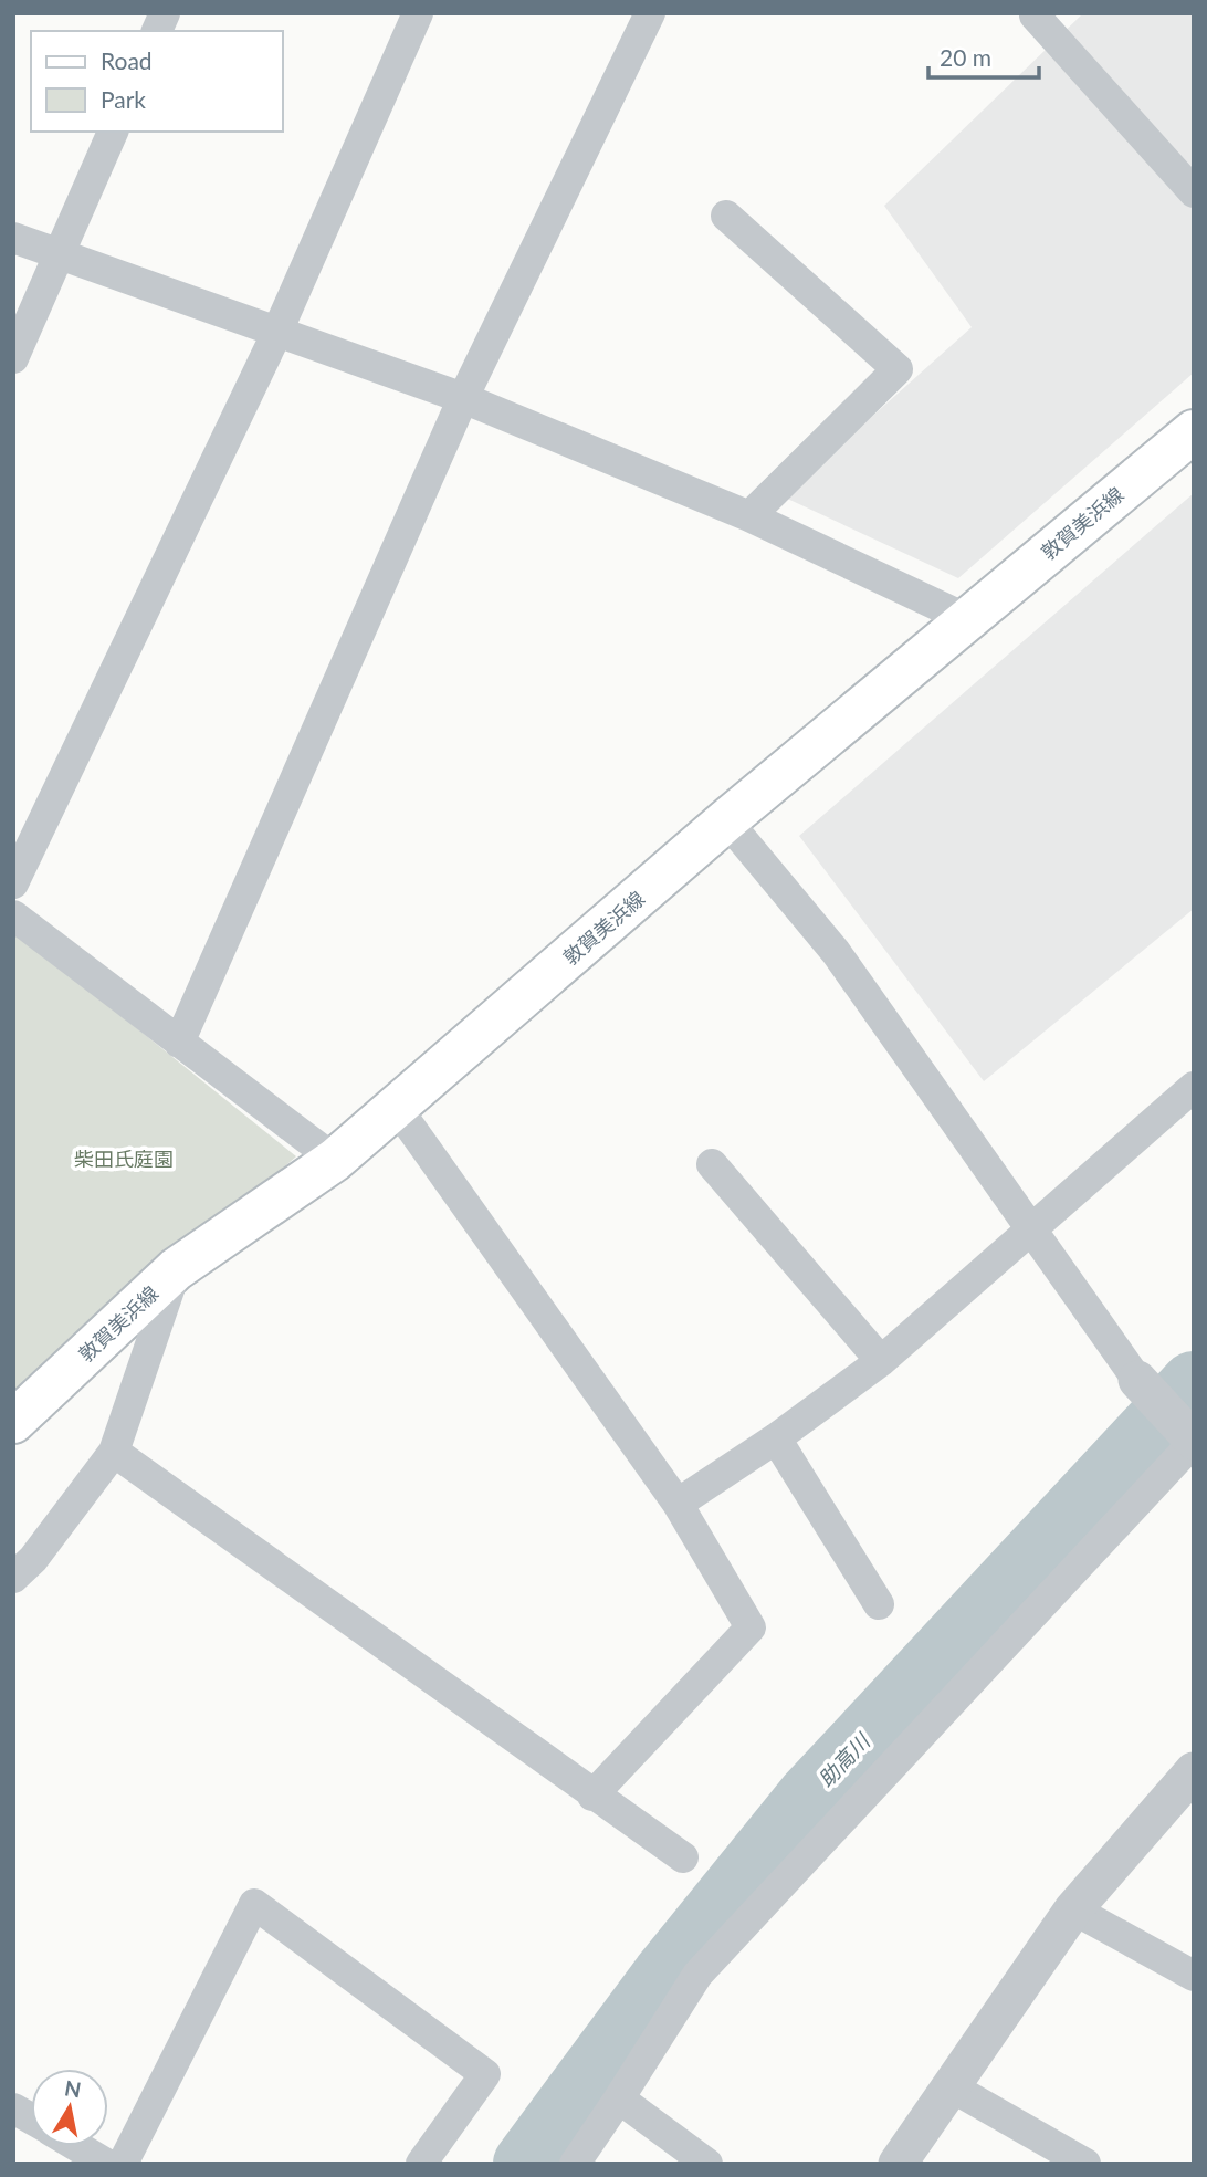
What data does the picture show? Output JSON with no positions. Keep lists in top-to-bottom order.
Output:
{
  "streets": {
    "main road": ["敦賀美浜線"]
  },
  "water": ["助高川"],
  "parks": ["柴田氏庭園"],
  "legend": ["Road", "Park"],
  "scale_bar": "20 m",
  "north": "top"
}
